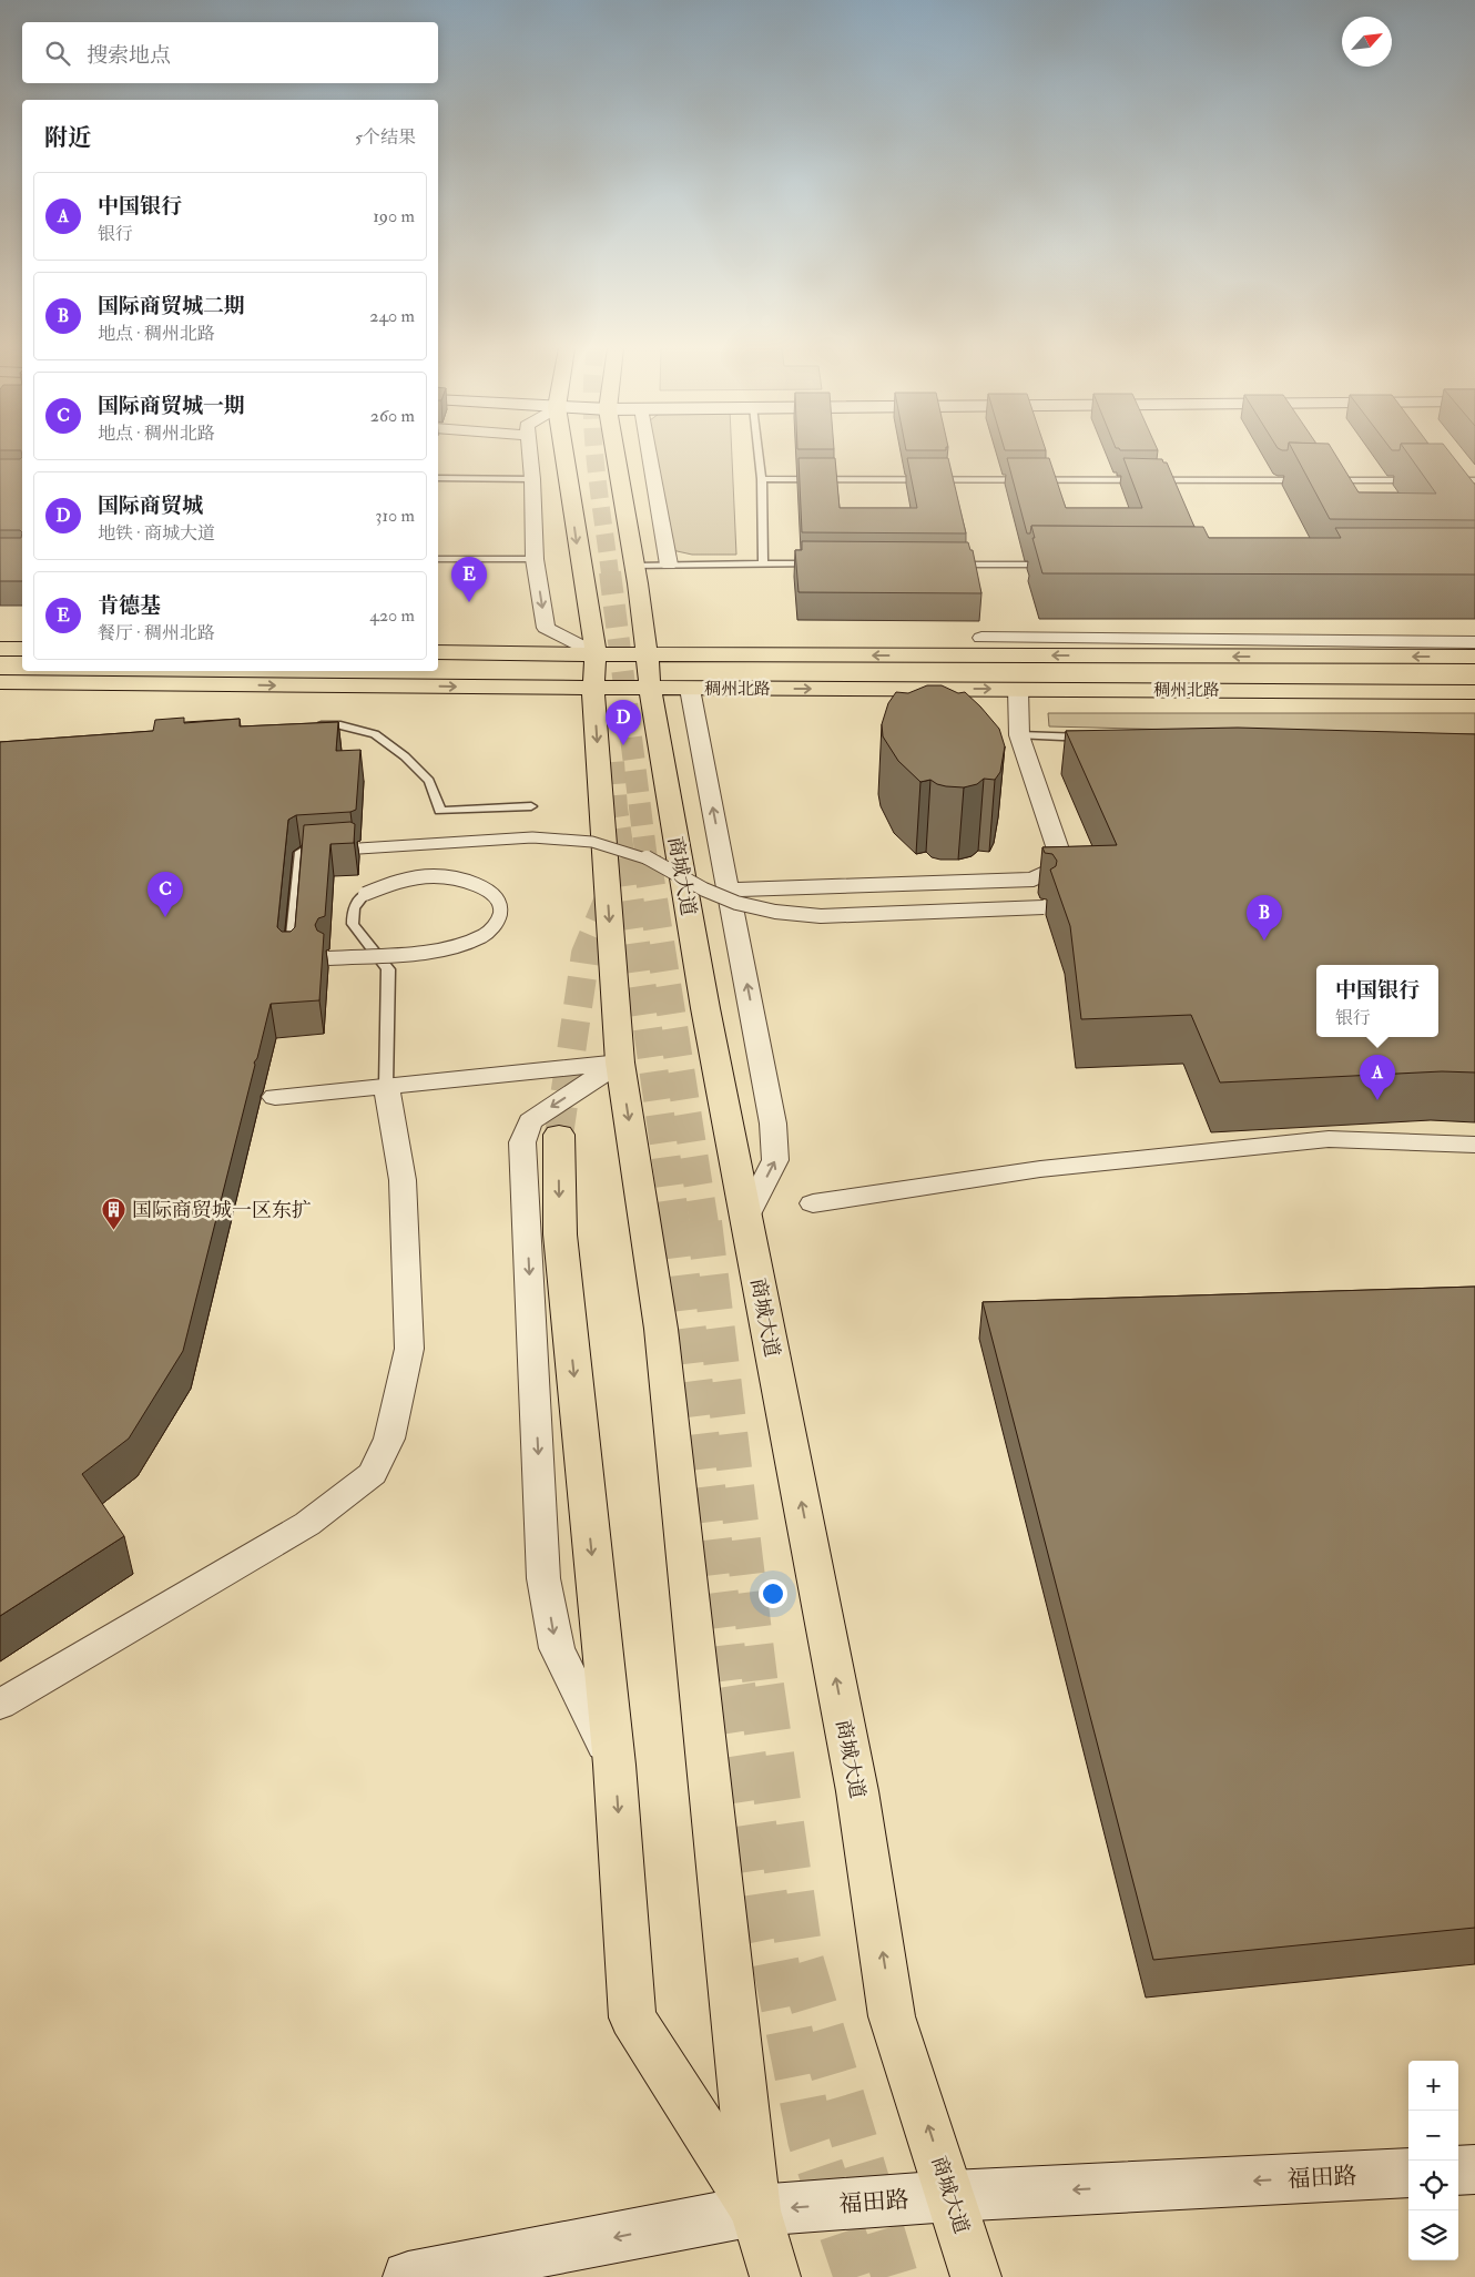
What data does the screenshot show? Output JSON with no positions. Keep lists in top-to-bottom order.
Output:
{
  "streets": {
    "main road": ["稠州北路", "商城大道"],
    "street": ["福田路"]
  },
  "crossings": [
    ["稠州北路", "商城大道"],
    ["商城大道", "福田路"]
  ],
  "one_way": ["福田路"],
  "places": {
    "building": ["国际商贸城一区东扩"]
  },
  "north": "top right",
  "page": {
    "search": "搜索地点",
    "heading": ["附近", "5个结果"],
    "list": [
      {
        "mark": "A",
        "name": "中国银行",
        "note": "银行",
        "value": "190 m"
      },
      {
        "mark": "B",
        "name": "国际商贸城二期",
        "note": "地点 · 稠州北路",
        "value": "240 m"
      },
      {
        "mark": "C",
        "name": "国际商贸城一期",
        "note": "地点 · 稠州北路",
        "value": "260 m"
      },
      {
        "mark": "D",
        "name": "国际商贸城",
        "note": "地铁 · 商城大道",
        "value": "310 m"
      },
      {
        "mark": "E",
        "name": "肯德基",
        "note": "餐厅 · 稠州北路",
        "value": "420 m"
      }
    ],
    "pins": [
      "E",
      "D",
      "C",
      "B",
      "A"
    ],
    "popup": ["中国银行", "银行"],
    "map_buttons": ["+", "−"]
  }
}
